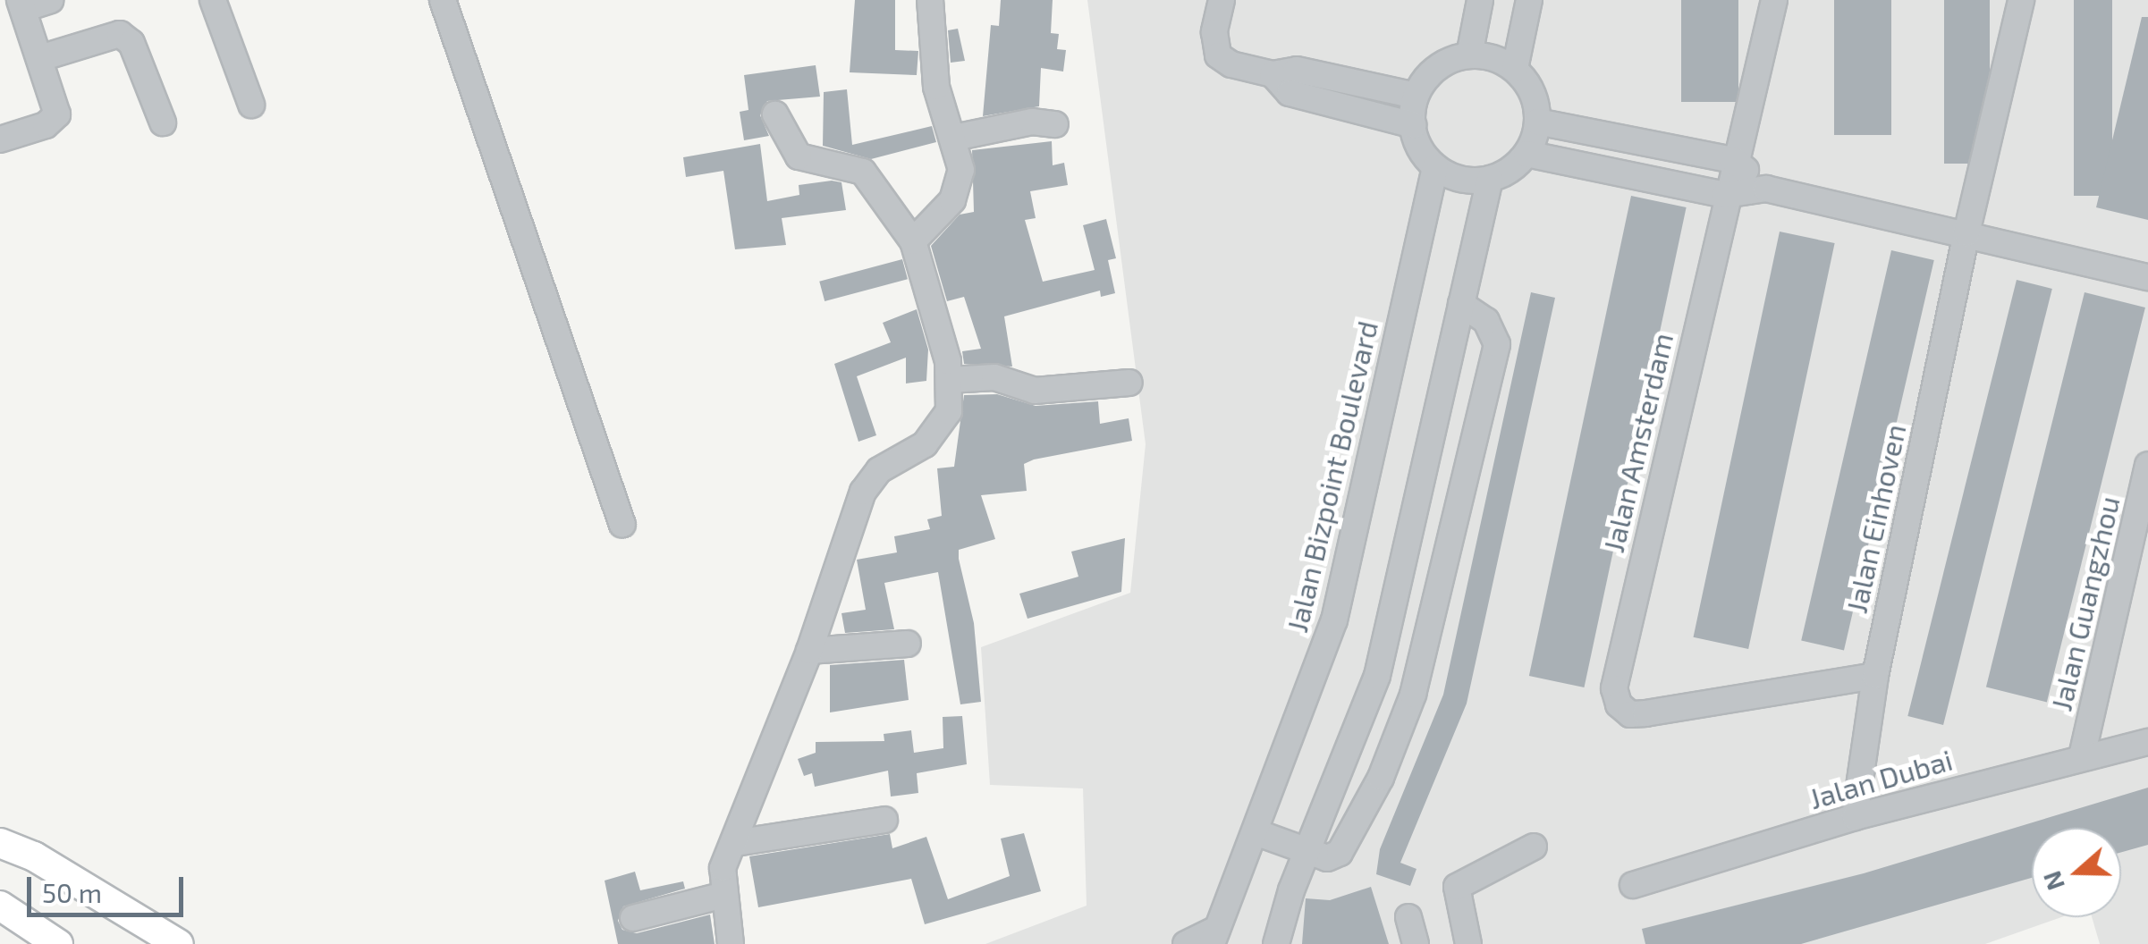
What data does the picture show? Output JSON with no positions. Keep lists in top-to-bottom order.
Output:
{
  "streets": {
    "street": [
      "Jalan Amsterdam",
      "Jalan Bizpoint Boulevard",
      "Jalan Einhoven",
      "Jalan Guangzhou",
      "Jalan Dubai"
    ]
  },
  "crossings": [
    ["Jalan Amsterdam", "Jalan Einhoven"],
    ["Jalan Einhoven", "Jalan Dubai"],
    ["Jalan Guangzhou", "Jalan Dubai"]
  ],
  "scale_bar": "50 m",
  "north": "left"
}
